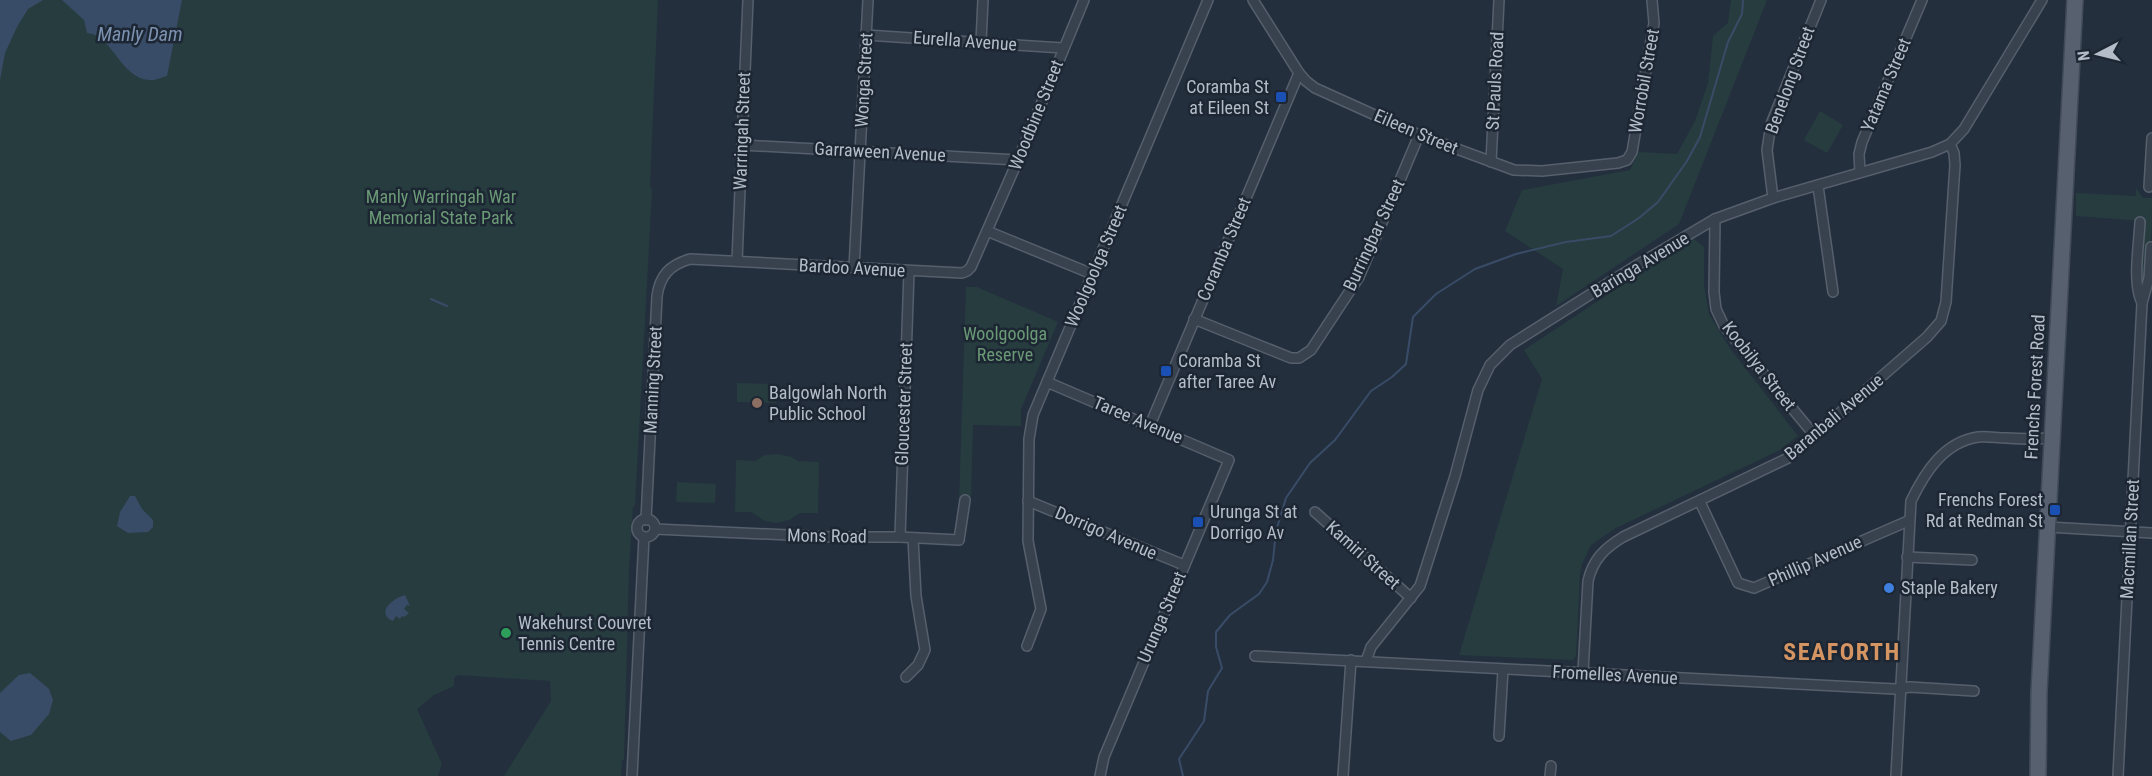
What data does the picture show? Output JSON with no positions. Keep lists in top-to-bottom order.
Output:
{
  "streets": {
    "main road": ["Frenchs Forest Road"],
    "street": [
      "Eurella Avenue",
      "Wonga Street",
      "Benelong Street",
      "St Pauls Road",
      "Worrobil Street",
      "Yatama Street",
      "Woodbine Street",
      "Warringah Street",
      "Eileen Street",
      "Garraween Avenue",
      "Burringbar Street",
      "Coramba Street",
      "Baringa Avenue",
      "Woolgoolga Street",
      "Bardoo Avenue",
      "Koobilya Street",
      "Manning Street",
      "Gloucester Street",
      "Baranbali Avenue",
      "Taree Avenue",
      "Dorrigo Avenue",
      "Mons Road",
      "Macmillan Street",
      "Kamiri Street",
      "Phillip Avenue",
      "Urunga Street",
      "Fromelles Avenue"
    ]
  },
  "crossings": [
    ["Eurella Avenue", "Wonga Street"],
    ["Eurella Avenue", "Woodbine Street"],
    ["Wonga Street", "Garraween Avenue"],
    ["Wonga Street", "Bardoo Avenue"],
    ["Benelong Street", "Baringa Avenue"],
    ["St Pauls Road", "Eileen Street"],
    ["Worrobil Street", "Eileen Street"],
    ["Yatama Street", "Baringa Avenue"],
    ["Woodbine Street", "Garraween Avenue"],
    ["Woodbine Street", "Bardoo Avenue"],
    ["Warringah Street", "Garraween Avenue"],
    ["Warringah Street", "Bardoo Avenue"],
    ["Eileen Street", "Burringbar Street"],
    ["Eileen Street", "Coramba Street"],
    ["Burringbar Street", "Coramba Street"],
    ["Coramba Street", "Taree Avenue"],
    ["Baringa Avenue", "Koobilya Street"],
    ["Baringa Avenue", "Baranbali Avenue"],
    ["Baringa Avenue", "Kamiri Street"],
    ["Baringa Avenue", "Fromelles Avenue"],
    ["Woolgoolga Street", "Taree Avenue"],
    ["Woolgoolga Street", "Dorrigo Avenue"],
    ["Bardoo Avenue", "Manning Street"],
    ["Bardoo Avenue", "Gloucester Street"],
    ["Koobilya Street", "Baranbali Avenue"],
    ["Manning Street", "Mons Road"],
    ["Gloucester Street", "Mons Road"],
    ["Baranbali Avenue", "Phillip Avenue"],
    ["Baranbali Avenue", "Fromelles Avenue"],
    ["Taree Avenue", "Urunga Street"],
    ["Dorrigo Avenue", "Urunga Street"]
  ],
  "districts": ["SEAFORTH"],
  "water": ["Manly Dam"],
  "parks": ["Manly Warringah War Memorial State Park", "Woolgoolga Reserve"],
  "places": {
    "transit": [
      "Coramba St at Eileen St",
      "Coramba St after Taree Av",
      "Frenchs Forest Rd at Redman St",
      "Urunga St at Dorrigo Av"
    ],
    "other": ["Balgowlah North Public School", "Staple Bakery", "Wakehurst Couvret Tennis Centre"]
  },
  "north": "left"
}
